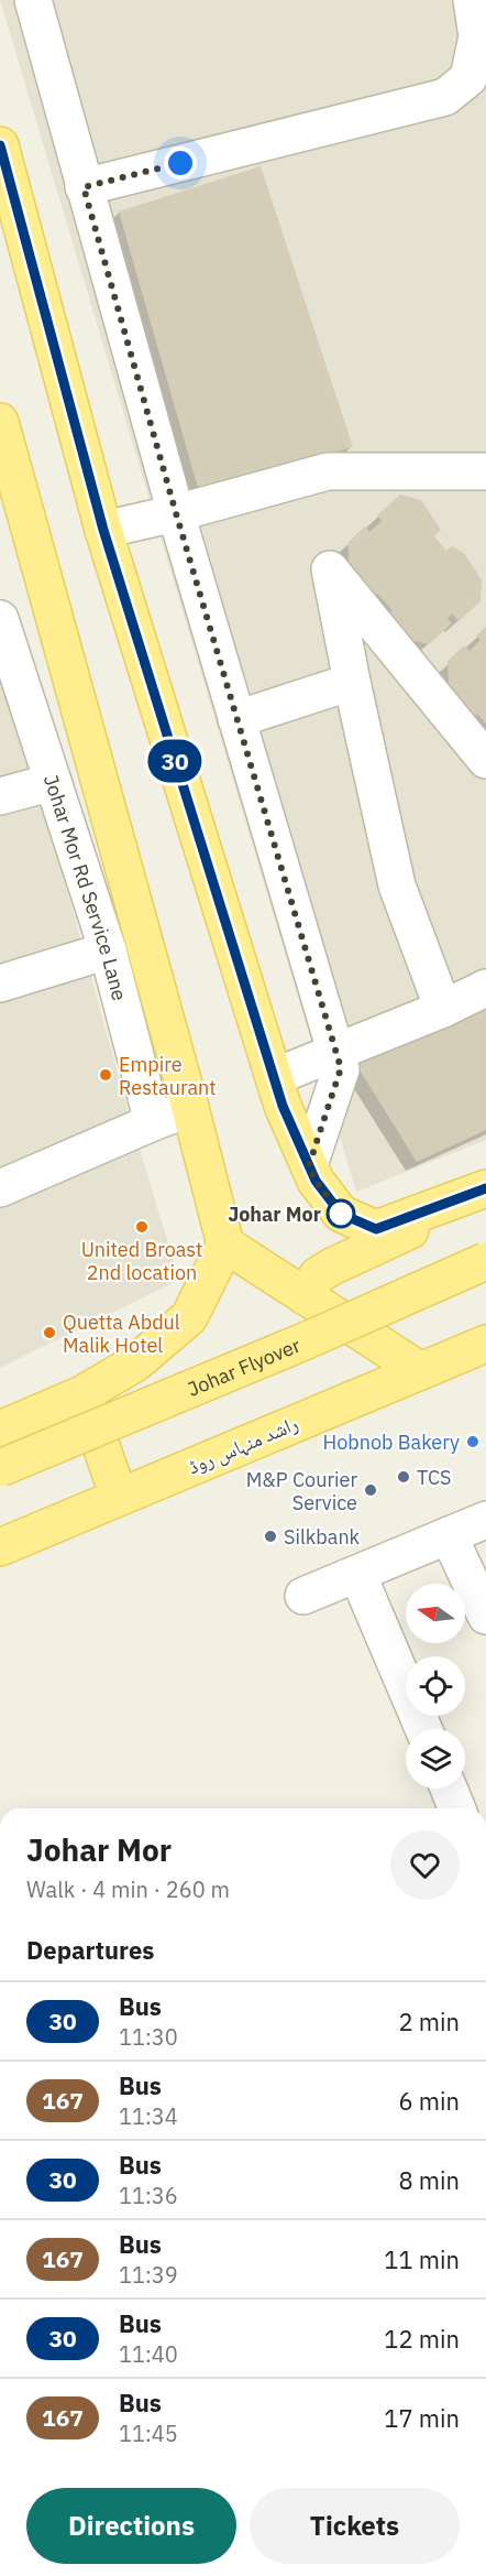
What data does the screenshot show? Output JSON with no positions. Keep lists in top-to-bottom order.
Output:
{
  "streets": {
    "main road": ["Johar Flyover", "راشد منہاس روڈ"],
    "street": ["Johar Mor Rd Service Lane"]
  },
  "places": [
    "Empire Restaurant",
    "Johar Mor",
    "United Broast 2nd location",
    "Quetta Abdul Malik Hotel",
    "Hobnob Bakery",
    "TCS",
    "M&P Courier Service",
    "Silkbank"
  ],
  "lines": ["bus line 30"],
  "north": "left",
  "page": {
    "on_map": "30",
    "heading": [
      ["Johar Mor", "Walk · 4 min · 260 m"],
      "Departures"
    ],
    "list": [
      {
        "mark": "30",
        "name": "Bus",
        "note": "11:30",
        "value": "2 min"
      },
      {
        "mark": "167",
        "name": "Bus",
        "note": "11:34",
        "value": "6 min"
      },
      {
        "mark": "30",
        "name": "Bus",
        "note": "11:36",
        "value": "8 min"
      },
      {
        "mark": "167",
        "name": "Bus",
        "note": "11:39",
        "value": "11 min"
      },
      {
        "mark": "30",
        "name": "Bus",
        "note": "11:40",
        "value": "12 min"
      },
      {
        "mark": "167",
        "name": "Bus",
        "note": "11:45",
        "value": "17 min"
      }
    ],
    "buttons": ["Directions", "Tickets"]
  }
}
